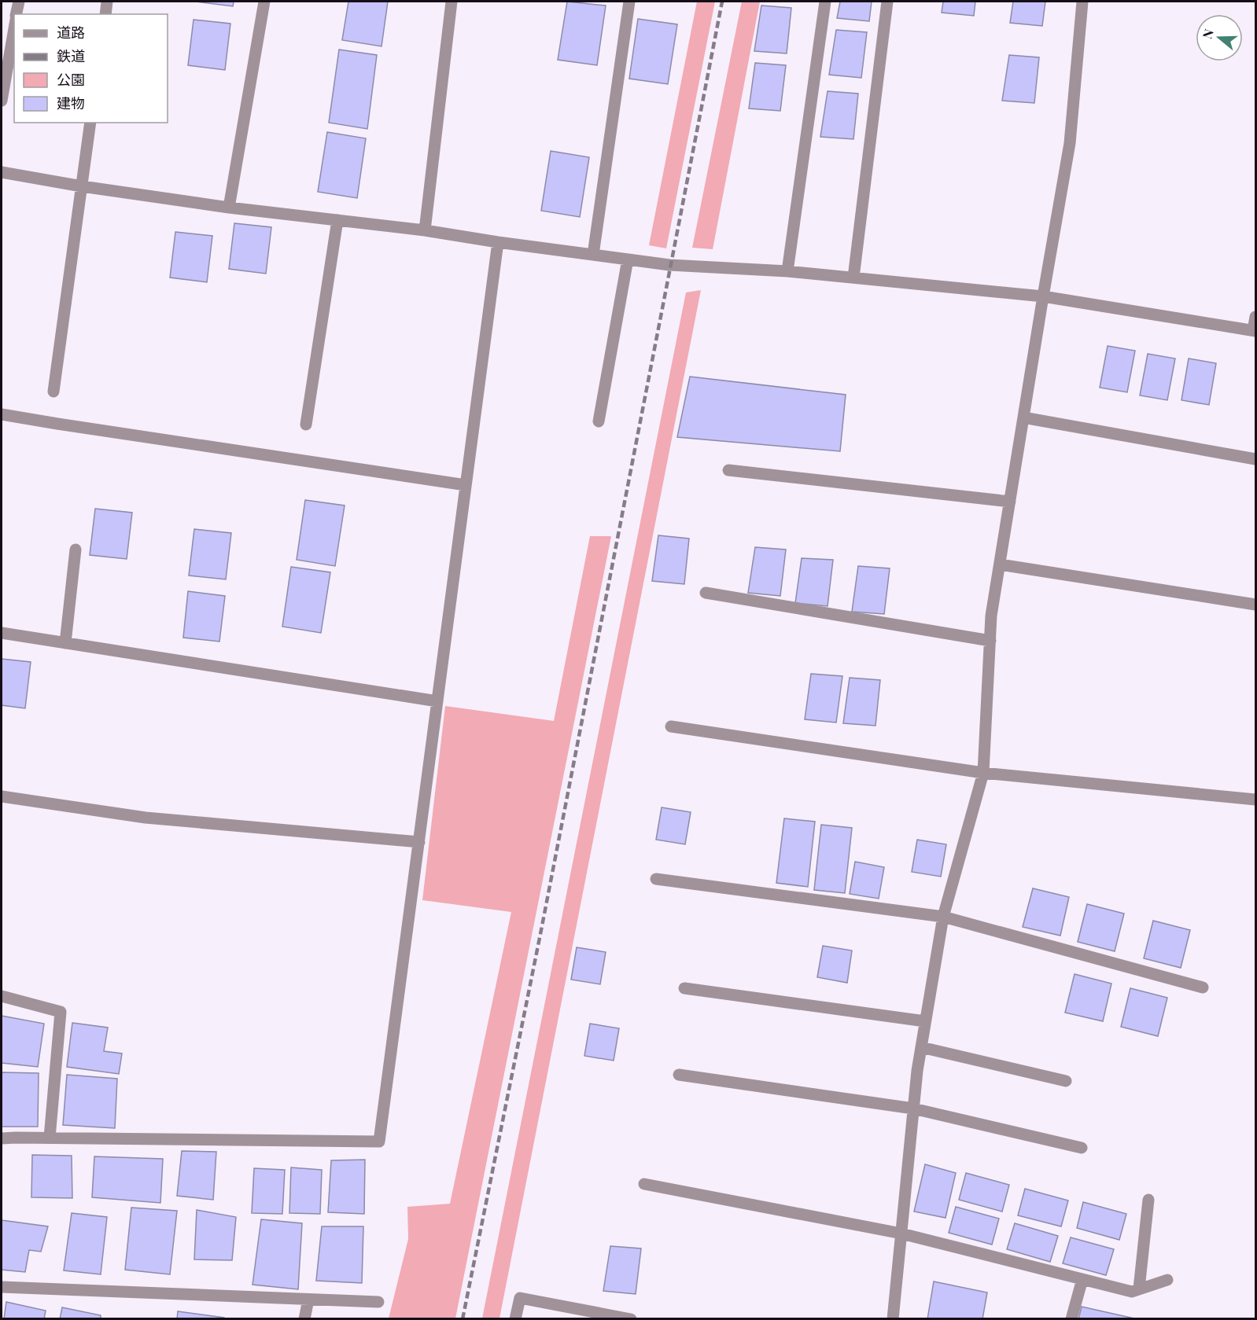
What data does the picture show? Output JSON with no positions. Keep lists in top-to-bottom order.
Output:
{
  "legend": [
    "道路",
    "鉄道",
    "公園",
    "建物"
  ],
  "north": "left"
}
